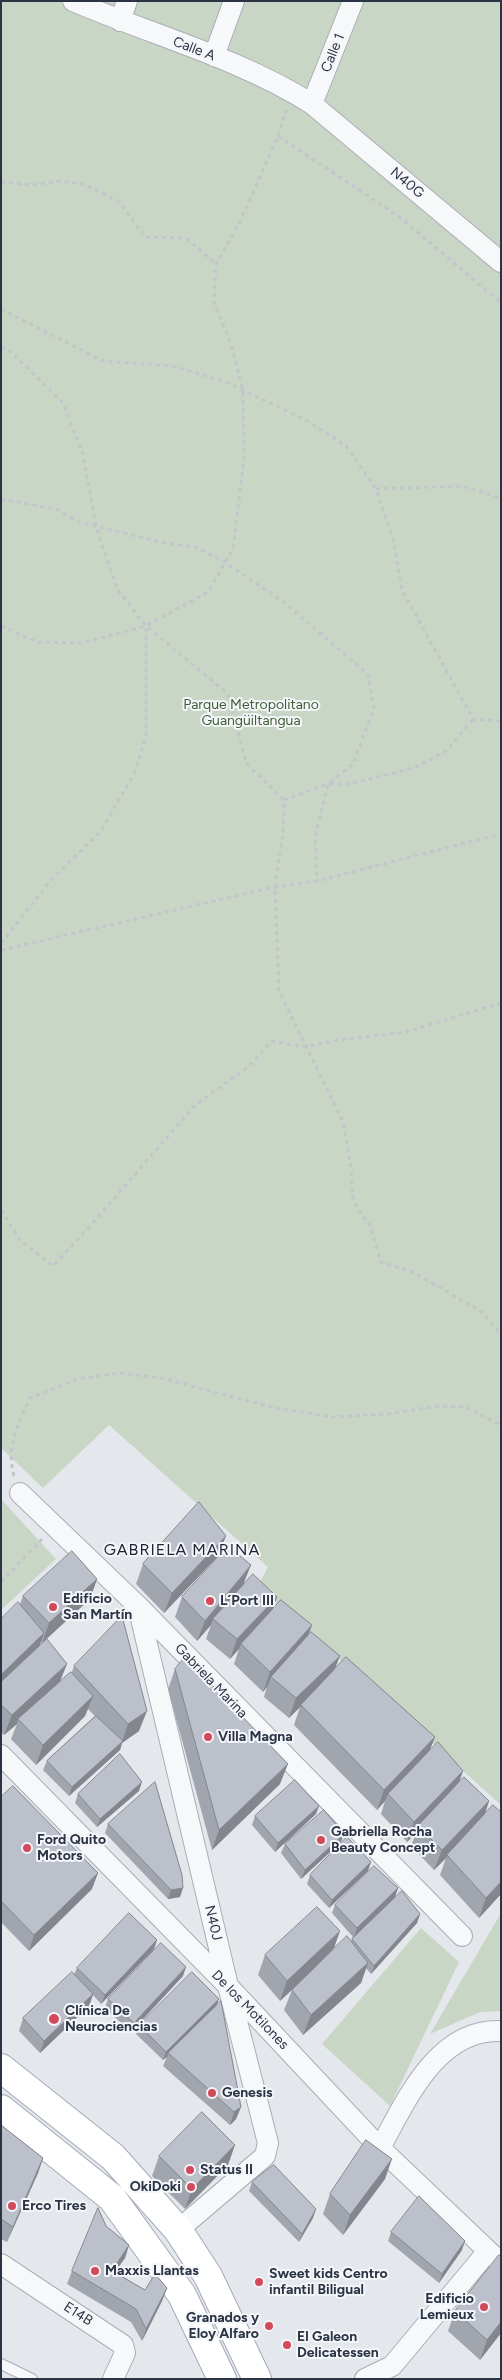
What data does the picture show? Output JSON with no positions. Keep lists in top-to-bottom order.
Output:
{
  "streets": {
    "street": [
      "Calle A",
      "Calle 1",
      "N40G",
      "Gabriela Marina",
      "N40J",
      "De los Motilones",
      "E14B"
    ]
  },
  "crossings": [
    ["Calle A", "Calle 1"],
    ["Calle A", "N40G"],
    ["Calle 1", "N40G"],
    ["Gabriela Marina", "N40J"],
    ["N40J", "De los Motilones"]
  ],
  "districts": ["GABRIELA MARINA"],
  "parks": ["Parque Metropolitano Guangüiltangua"],
  "places": [
    "L´Port III",
    "Edificio San Martín",
    "Villa Magna",
    "Gabriella Rocha Beauty Concept",
    "Ford Quito Motors",
    "Clínica De Neurociencias",
    "Genesis",
    "Status II",
    "OkiDoki",
    "Erco Tires",
    "Maxxis Llantas",
    "Sweet kids Centro infantil Biligual",
    "Edificio Lemieux",
    "Granados y Eloy Alfaro",
    "El Galeon Delicatessen"
  ]
}
